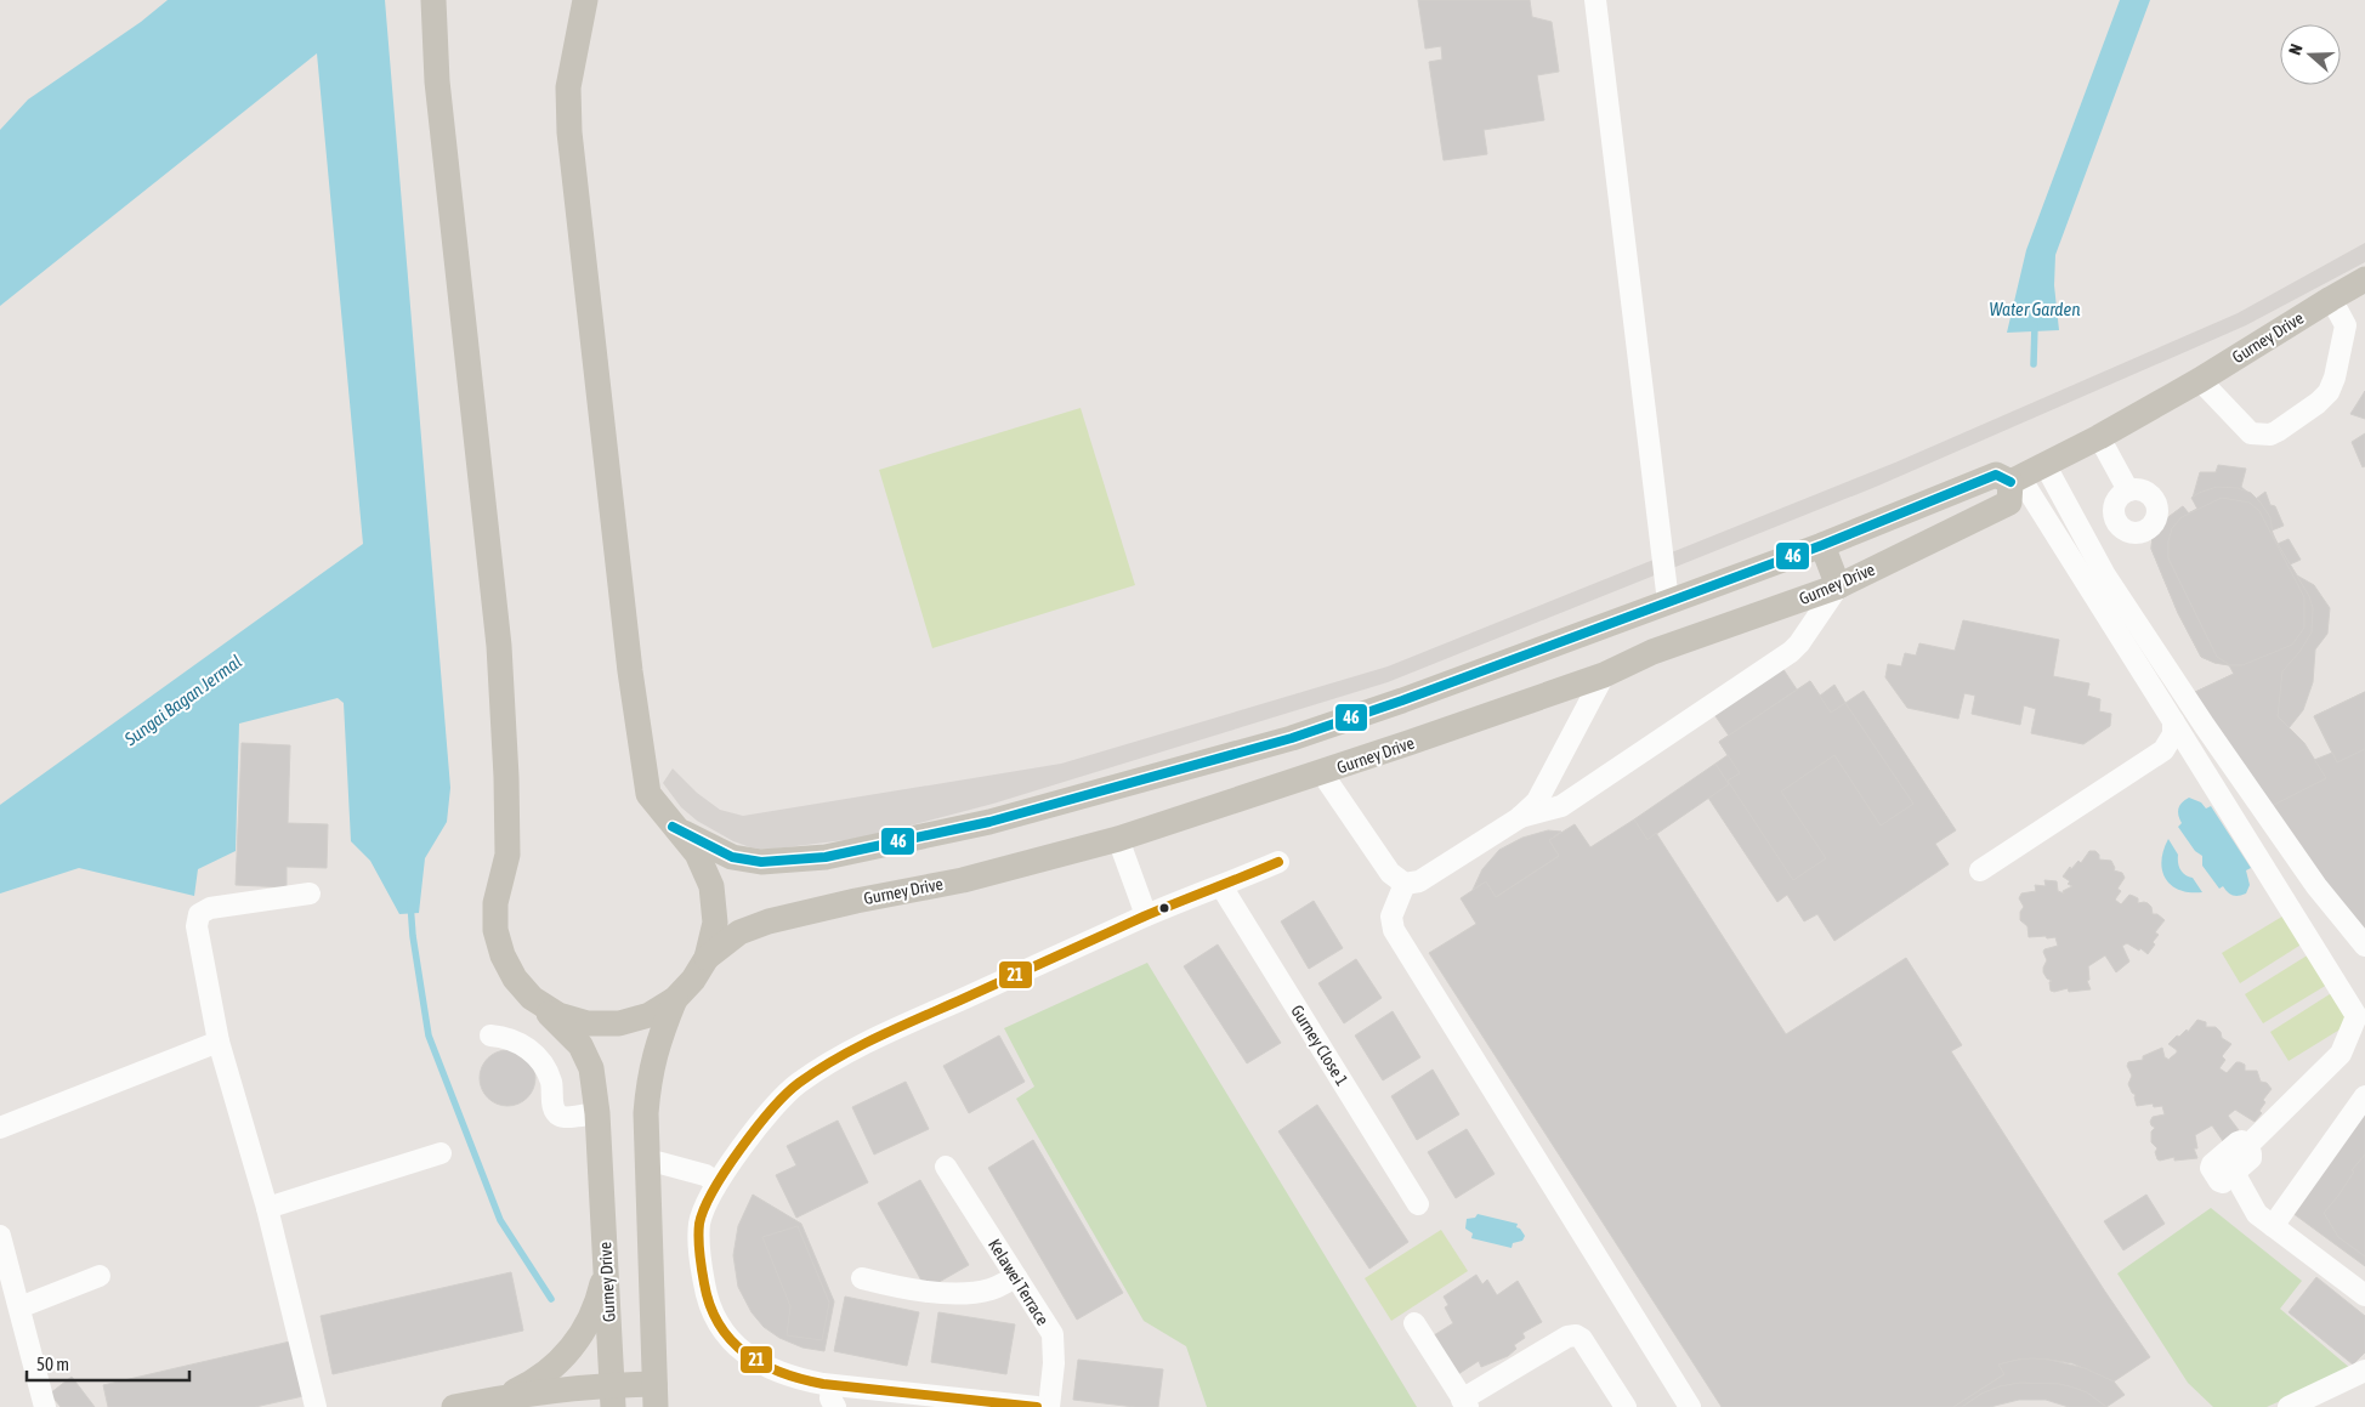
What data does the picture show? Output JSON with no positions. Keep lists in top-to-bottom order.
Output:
{
  "streets": {
    "main road": ["Gurney Drive"],
    "street": ["Gurney Close 1", "Kelawei Terrace"]
  },
  "water": ["Water Garden", "Sungai Bagan Jermal"],
  "lines": ["transit line 46", "transit line 21"],
  "scale_bar": "50 m",
  "north": "left"
}
